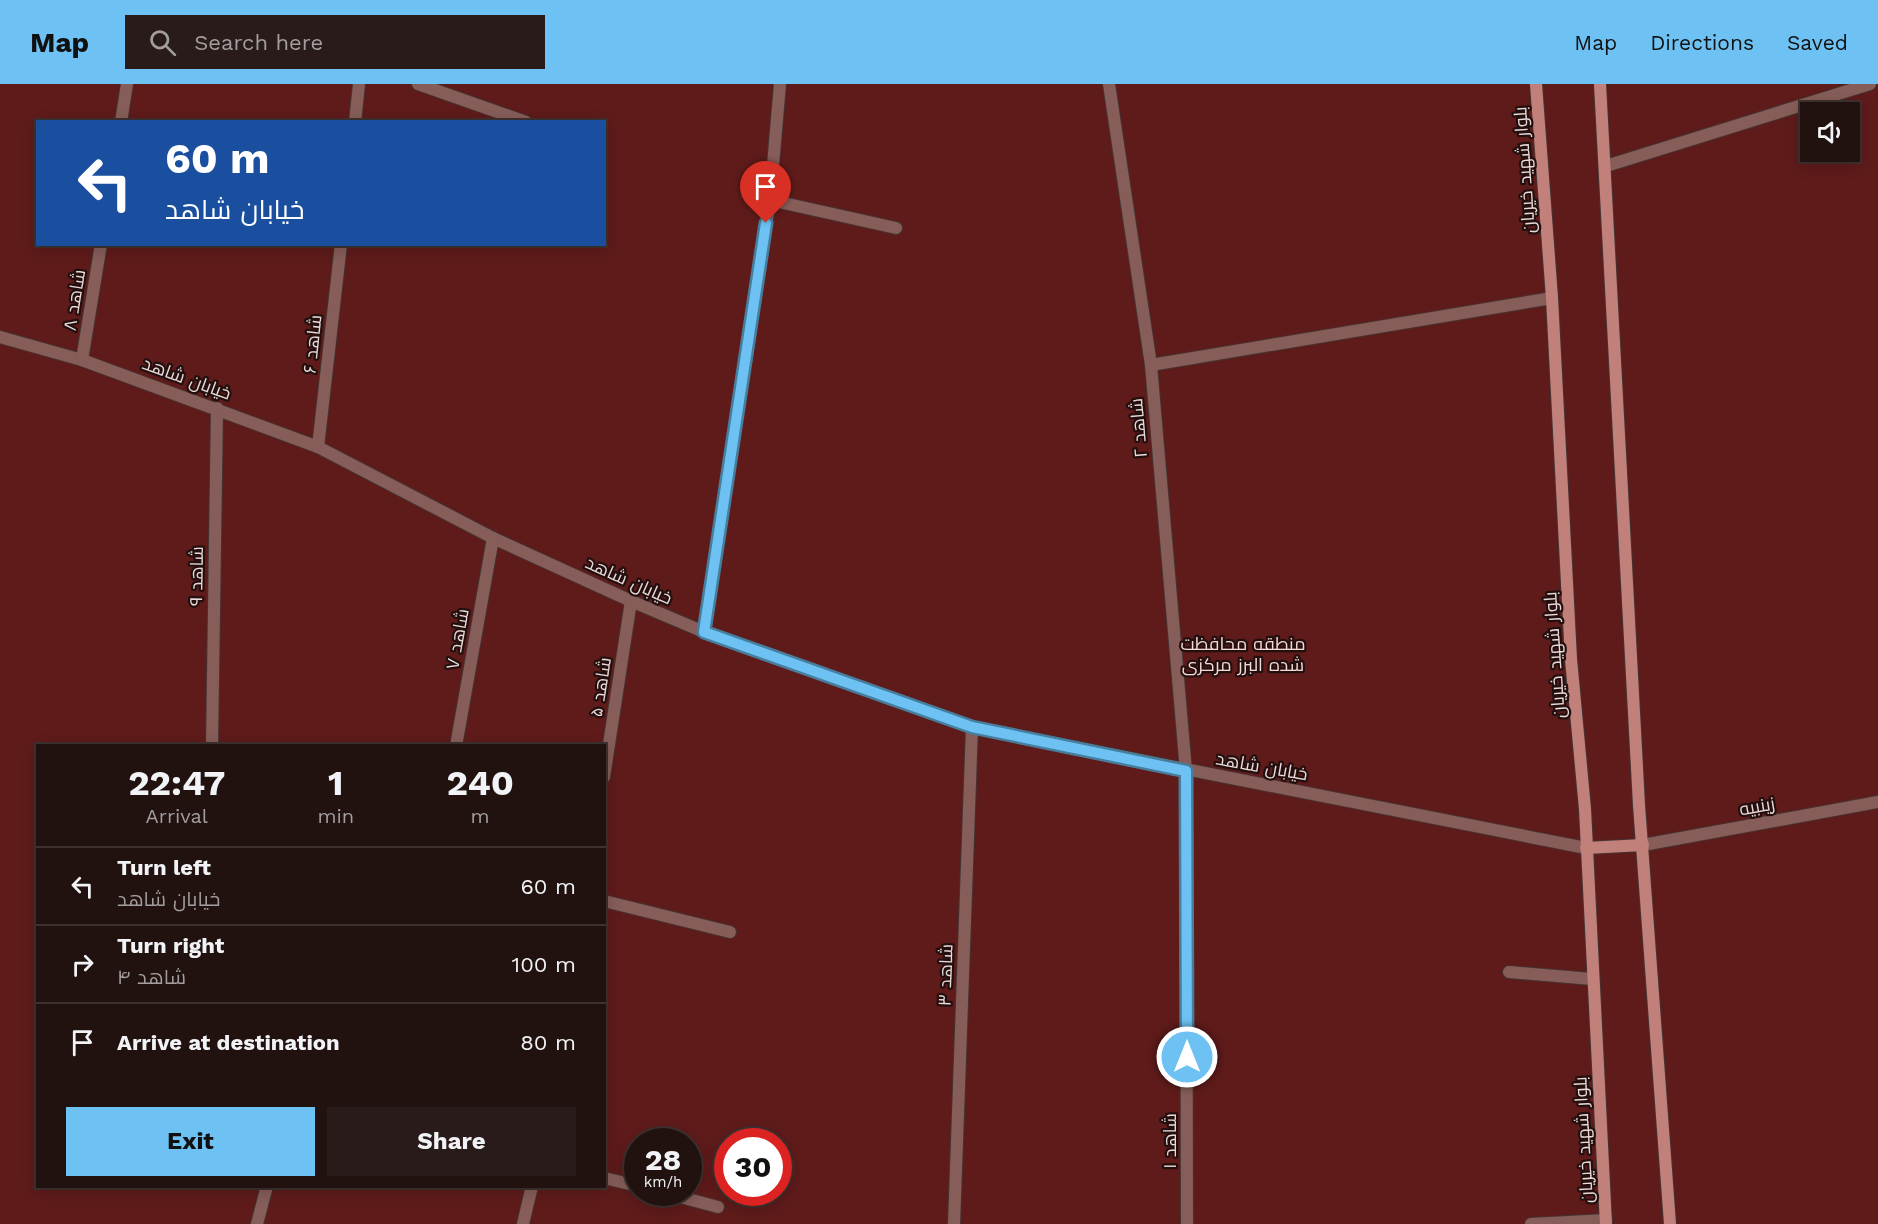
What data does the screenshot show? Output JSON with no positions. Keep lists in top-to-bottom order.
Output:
{
  "streets": {
    "main road": ["بلوار شهید خیریان"],
    "street": [
      "شاهد ۸",
      "شاهد ۶",
      "خیابان شاهد",
      "شاهد ۲",
      "شاهد ۹",
      "شاهد ۷",
      "شاهد ۵",
      "زینبیه",
      "شاهد ۳",
      "شاهد ۱"
    ]
  },
  "crossings": [
    ["بلوار شهید خیریان", "خیابان شاهد"],
    ["شاهد ۸", "خیابان شاهد"],
    ["شاهد ۶", "خیابان شاهد"],
    ["خیابان شاهد", "شاهد ۲"],
    ["خیابان شاهد", "شاهد ۹"],
    ["خیابان شاهد", "شاهد ۷"],
    ["خیابان شاهد", "شاهد ۵"],
    ["خیابان شاهد", "شاهد ۳"],
    ["خیابان شاهد", "شاهد ۱"],
    ["شاهد ۲", "شاهد ۱"]
  ],
  "parks": ["منطقه محافظت شده البرز مرکزی"],
  "page": {
    "header": "Map",
    "search": "Search here",
    "nav": ["Map", "Directions", "Saved"],
    "turn": ["60 m", "خیابان شاهد"],
    "eta": [
      "22:47",
      "Arrival",
      "1",
      "min",
      "240",
      "m"
    ],
    "list": [
      {
        "name": "Turn left",
        "note": "خیابان شاهد",
        "value": "60 m"
      },
      {
        "name": "Turn right",
        "note": "شاهد ۴",
        "value": "100 m"
      },
      {
        "name": "Arrive at destination",
        "value": "80 m"
      }
    ],
    "buttons": ["Exit", "Share"],
    "speed": "28 km/h",
    "limit": "30"
  }
}
